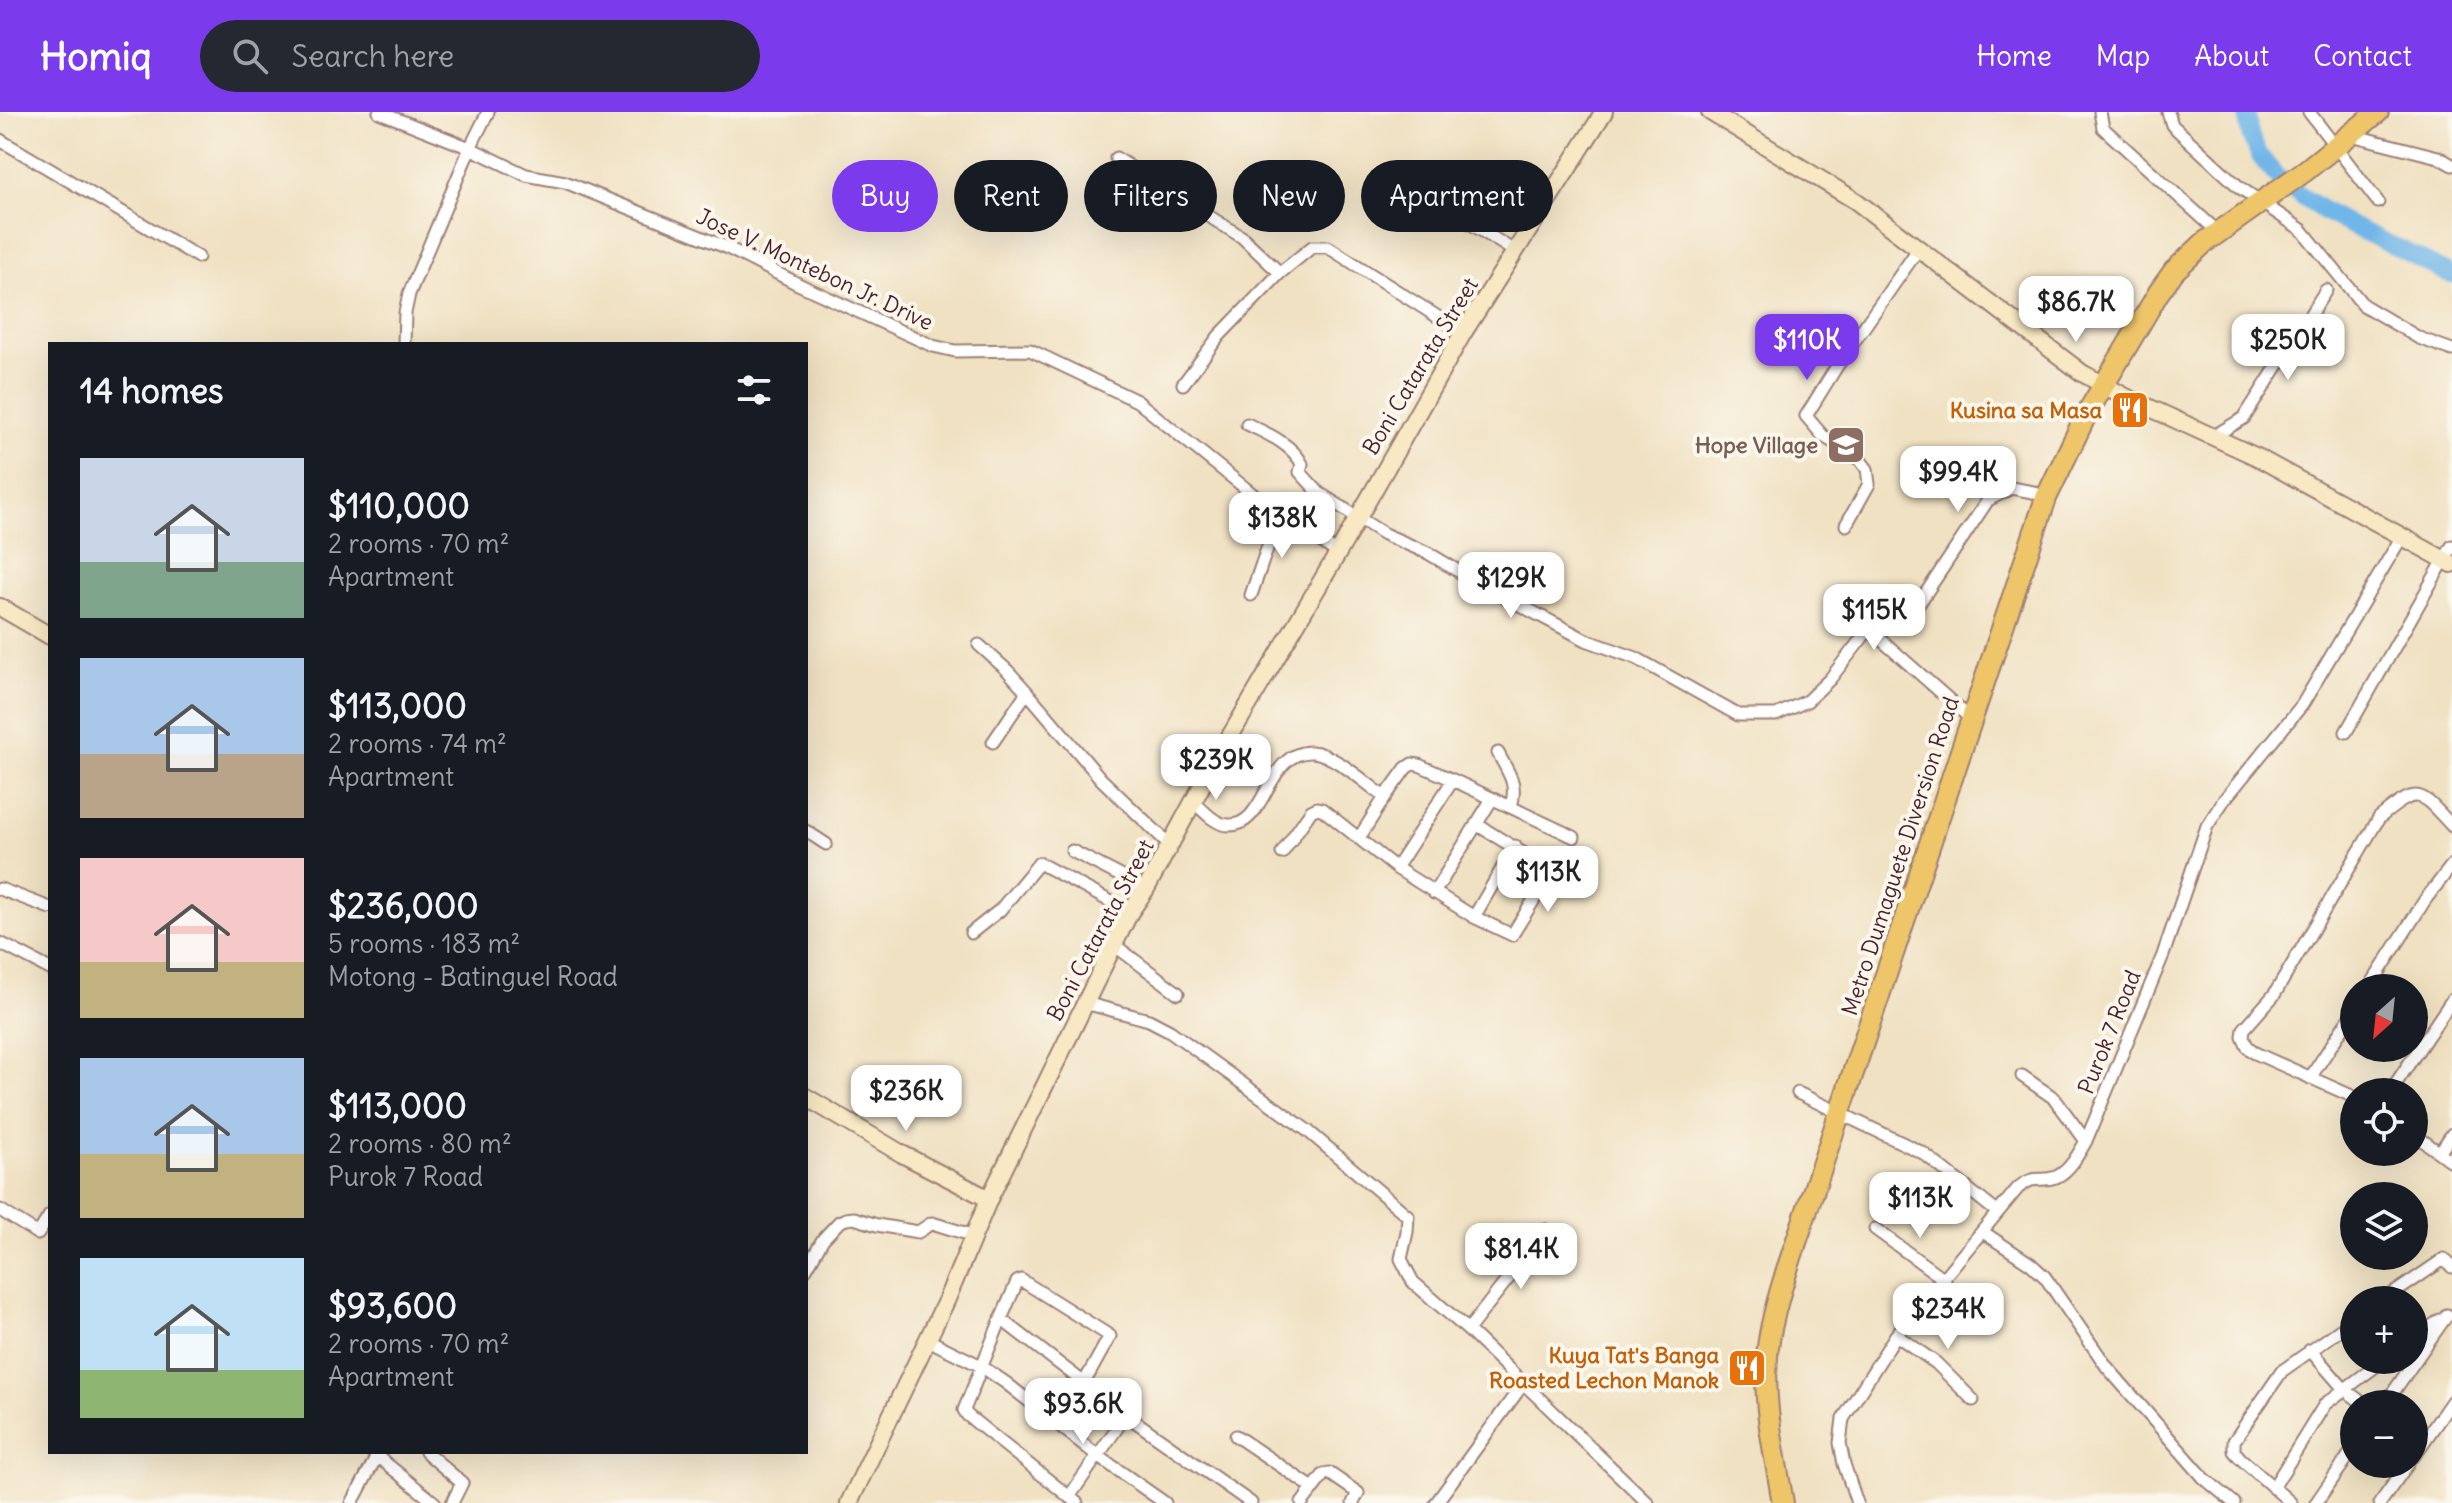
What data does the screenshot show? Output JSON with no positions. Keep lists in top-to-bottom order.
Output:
{
  "streets": {
    "highway": ["Metro Dumaguete Diversion Road"],
    "street": ["Jose V. Montebon Jr. Drive", "Boni Catarata Street", "Purok 7 Road"]
  },
  "crossings": [
    ["Jose V. Montebon Jr. Drive", "Boni Catarata Street"]
  ],
  "places": {
    "restaurant": ["Kusina sa Masa", "Kuya Tat's Banga Roasted Lechon Manok"],
    "school or university": ["Hope Village"]
  },
  "north": "bottom left",
  "page": {
    "header": "Homiq",
    "search": "Search here",
    "nav": [
      "Home",
      "Map",
      "About",
      "Contact"
    ],
    "chip": [
      "Buy",
      "Rent",
      "Filters",
      "New",
      "Apartment"
    ],
    "price": [
      "$86.7K",
      "$110K",
      "$250K",
      "$99.4K",
      "$138K",
      "$129K",
      "$115K",
      "$239K",
      "$113K",
      "$236K",
      "$113K",
      "$81.4K",
      "$234K",
      "$93.6K"
    ],
    "heading": "14 homes",
    "list": [
      {
        "name": "$110,000",
        "note": "2 rooms · 70 m² · Apartment"
      },
      {
        "name": "$113,000",
        "note": "2 rooms · 74 m² · Apartment"
      },
      {
        "name": "$236,000",
        "note": "5 rooms · 183 m² · Motong - Batinguel Road"
      },
      {
        "name": "$113,000",
        "note": "2 rooms · 80 m² · Purok 7 Road"
      },
      {
        "name": "$93,600",
        "note": "2 rooms · 70 m² · Apartment"
      }
    ],
    "map_buttons": ["+", "−"]
  }
}
